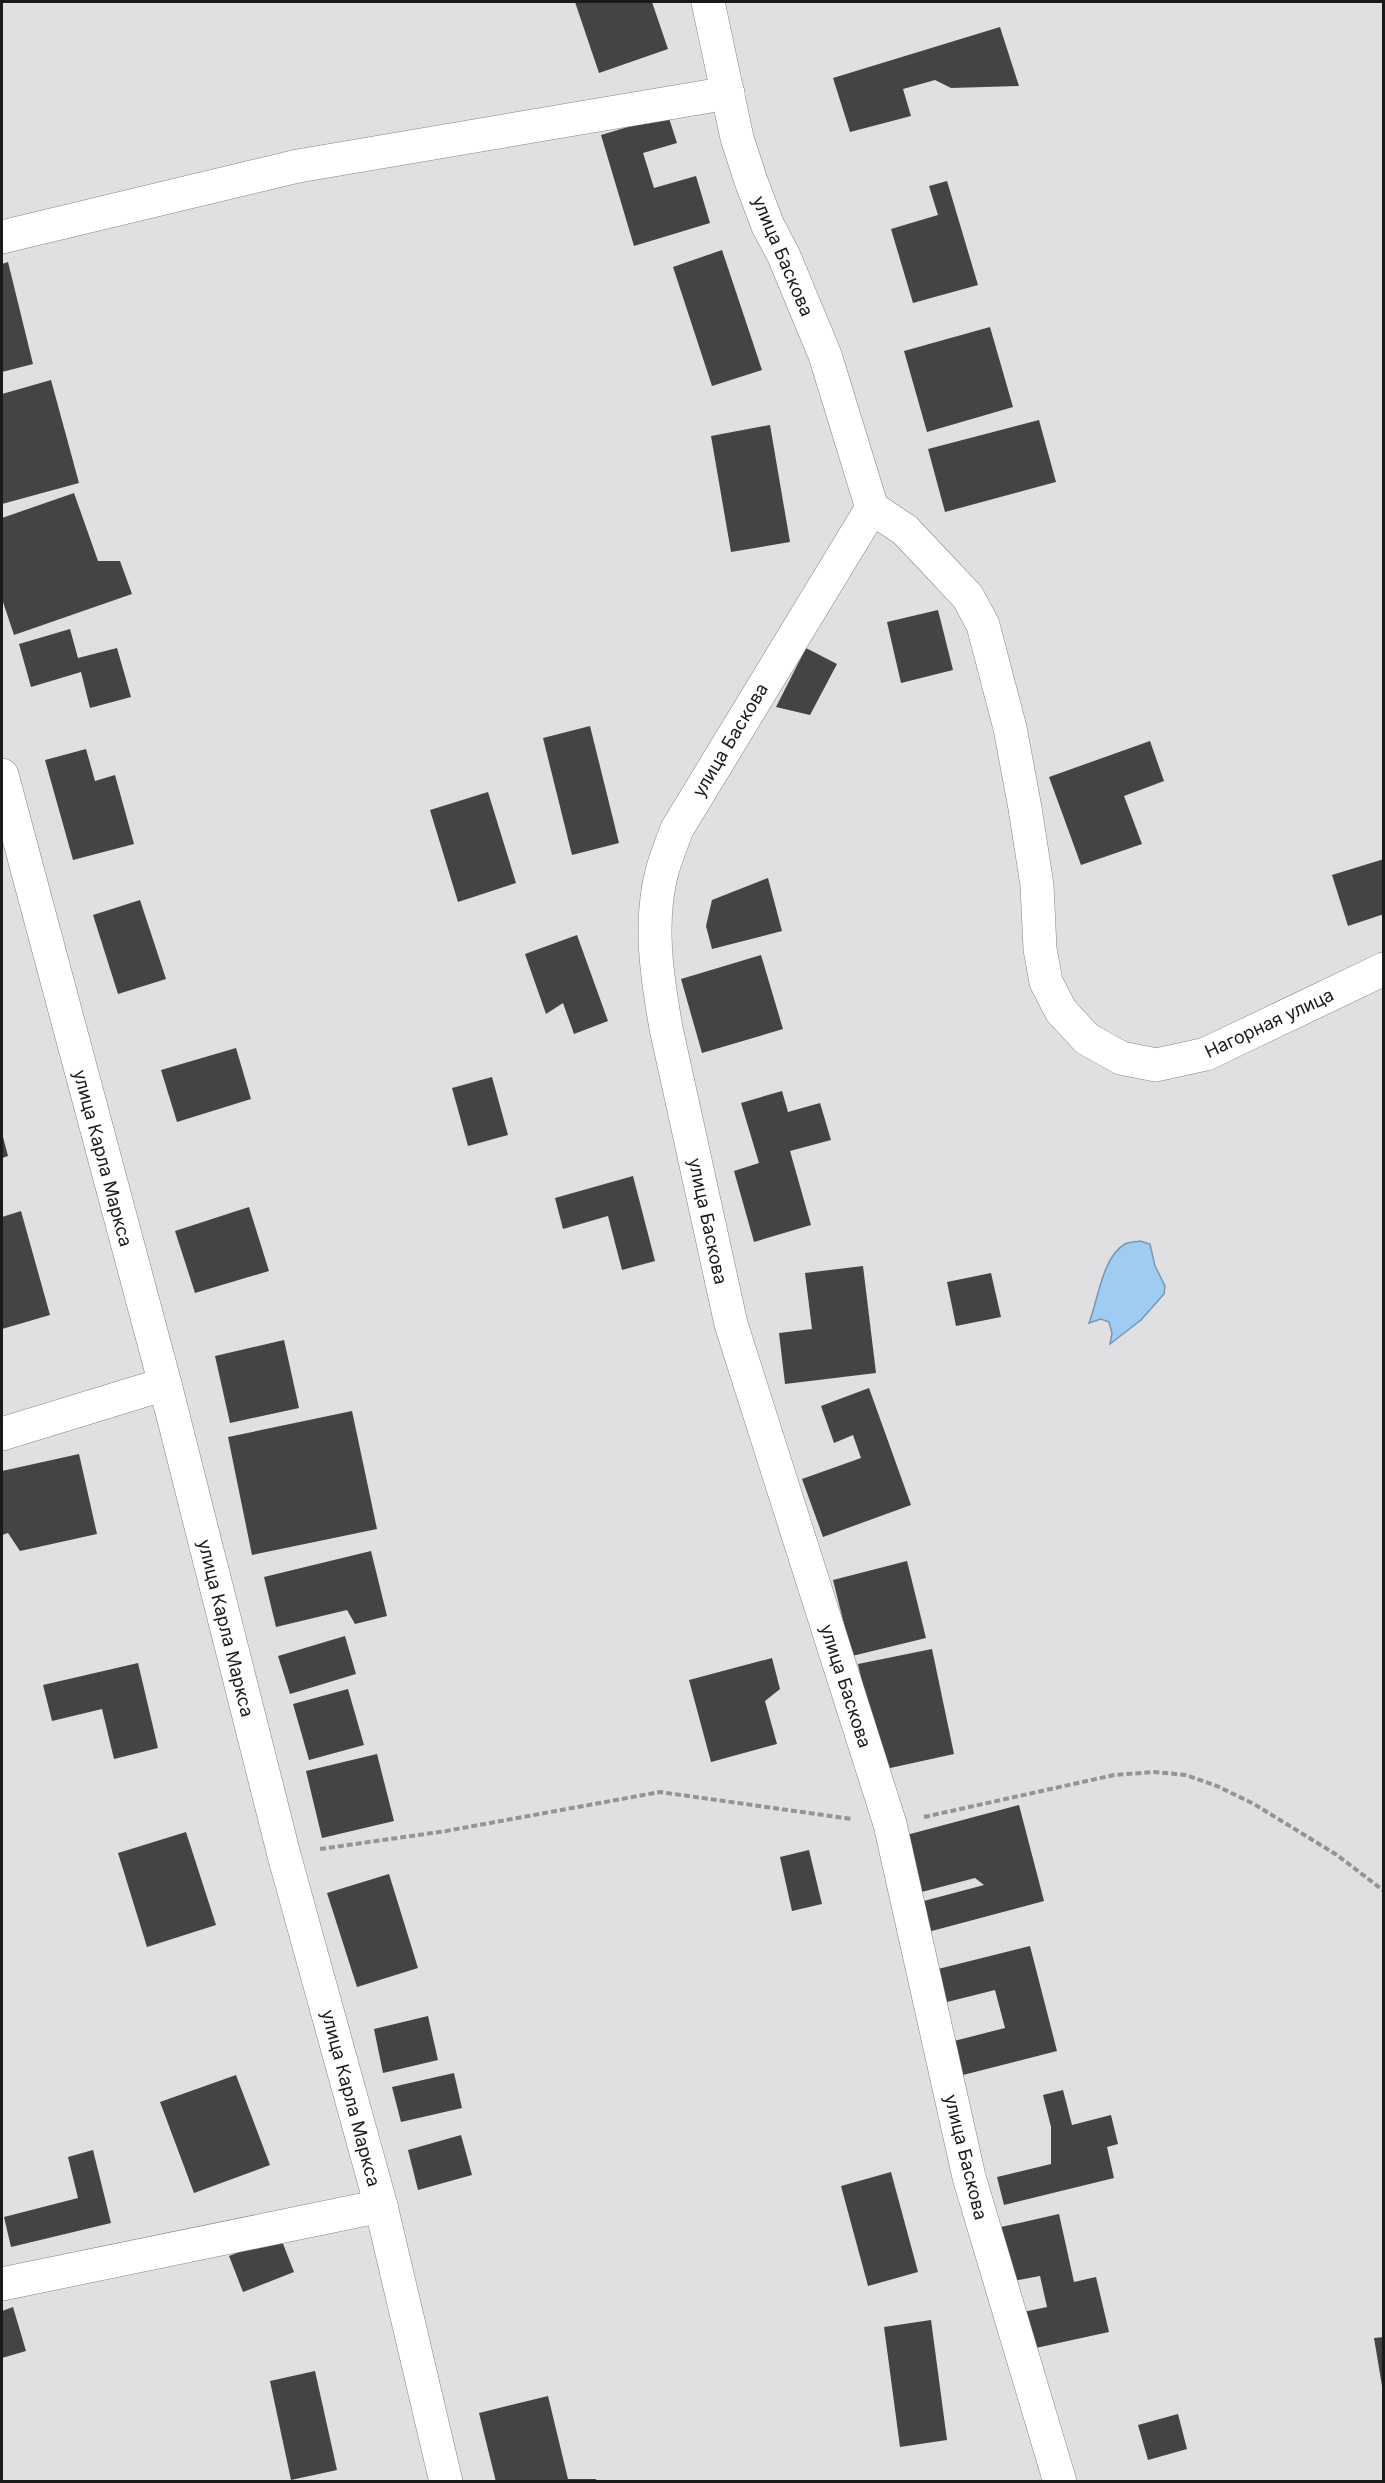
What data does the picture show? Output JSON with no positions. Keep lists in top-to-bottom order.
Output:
{
  "streets": {
    "street": ["улица Баскова", "Нагорная улица", "улица Карла Маркса"]
  },
  "crossings": [
    ["улица Баскова", "Нагорная улица"]
  ]
}
